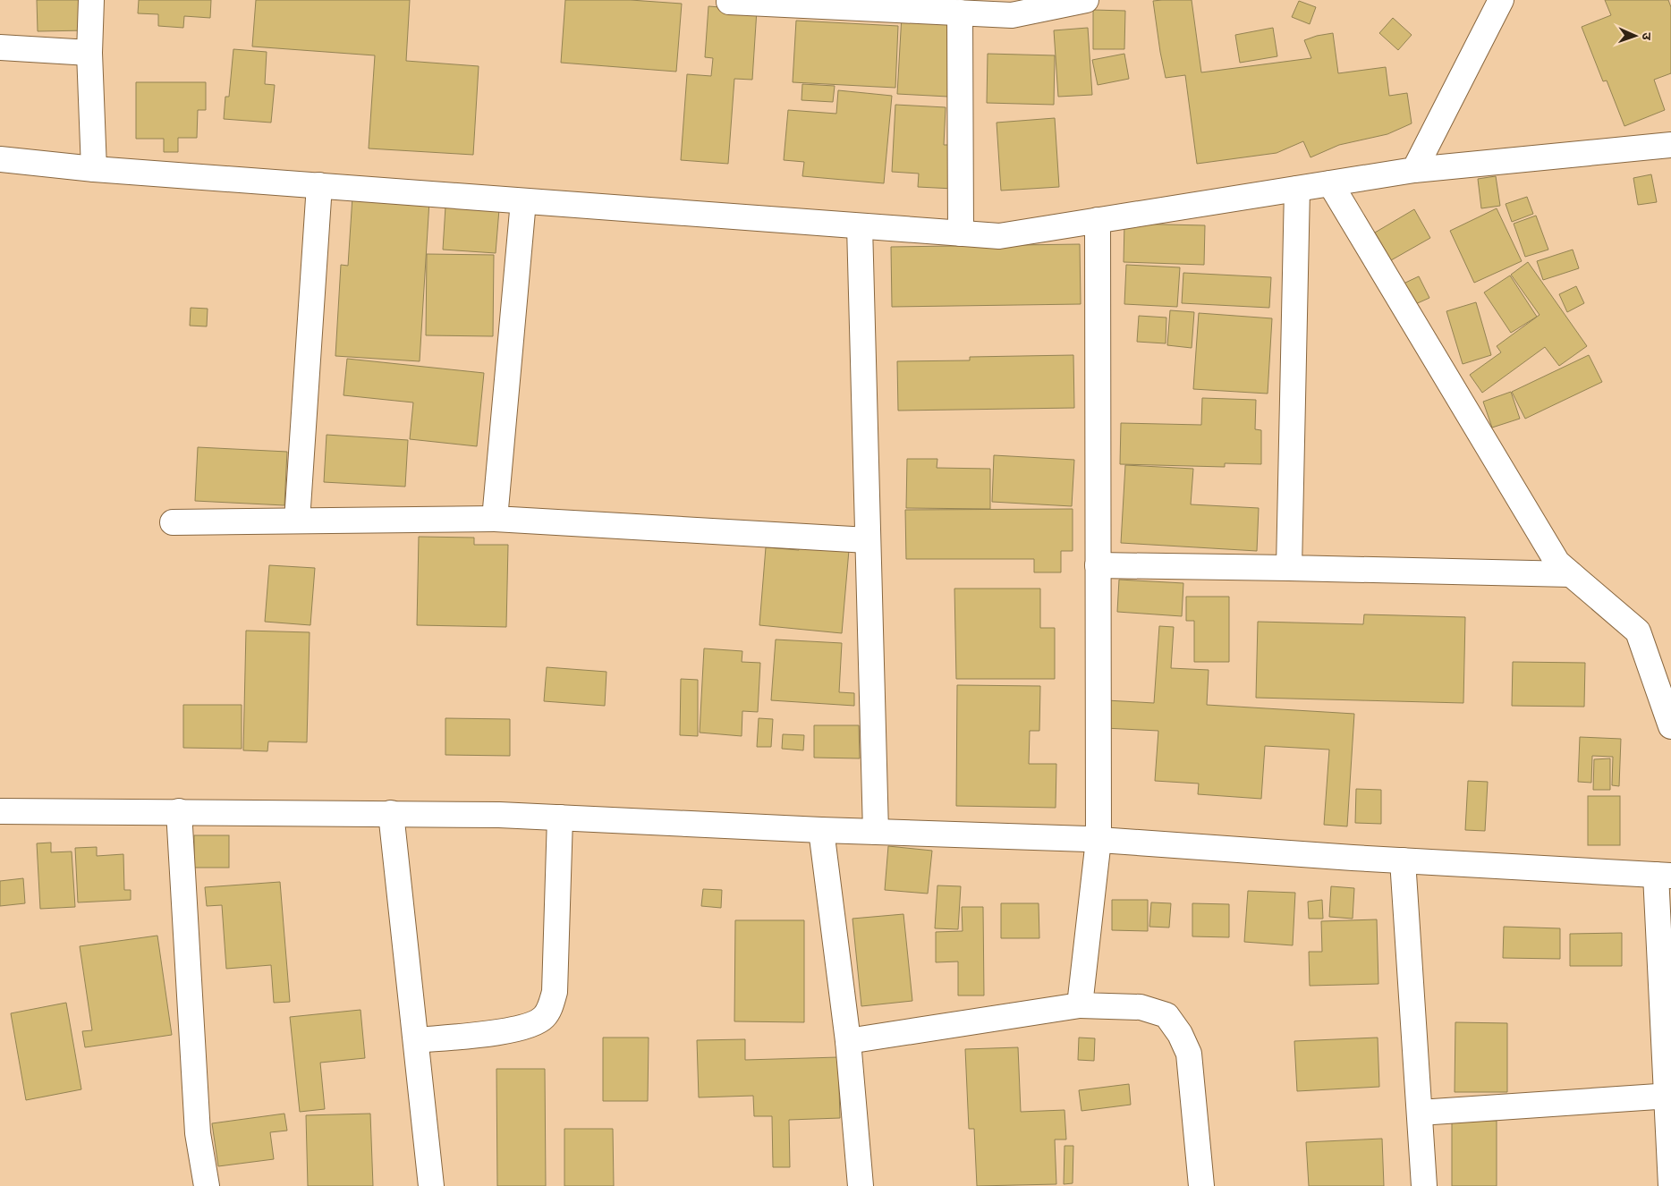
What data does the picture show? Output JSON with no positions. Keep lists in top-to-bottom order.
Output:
{
  "north": "right"
}
